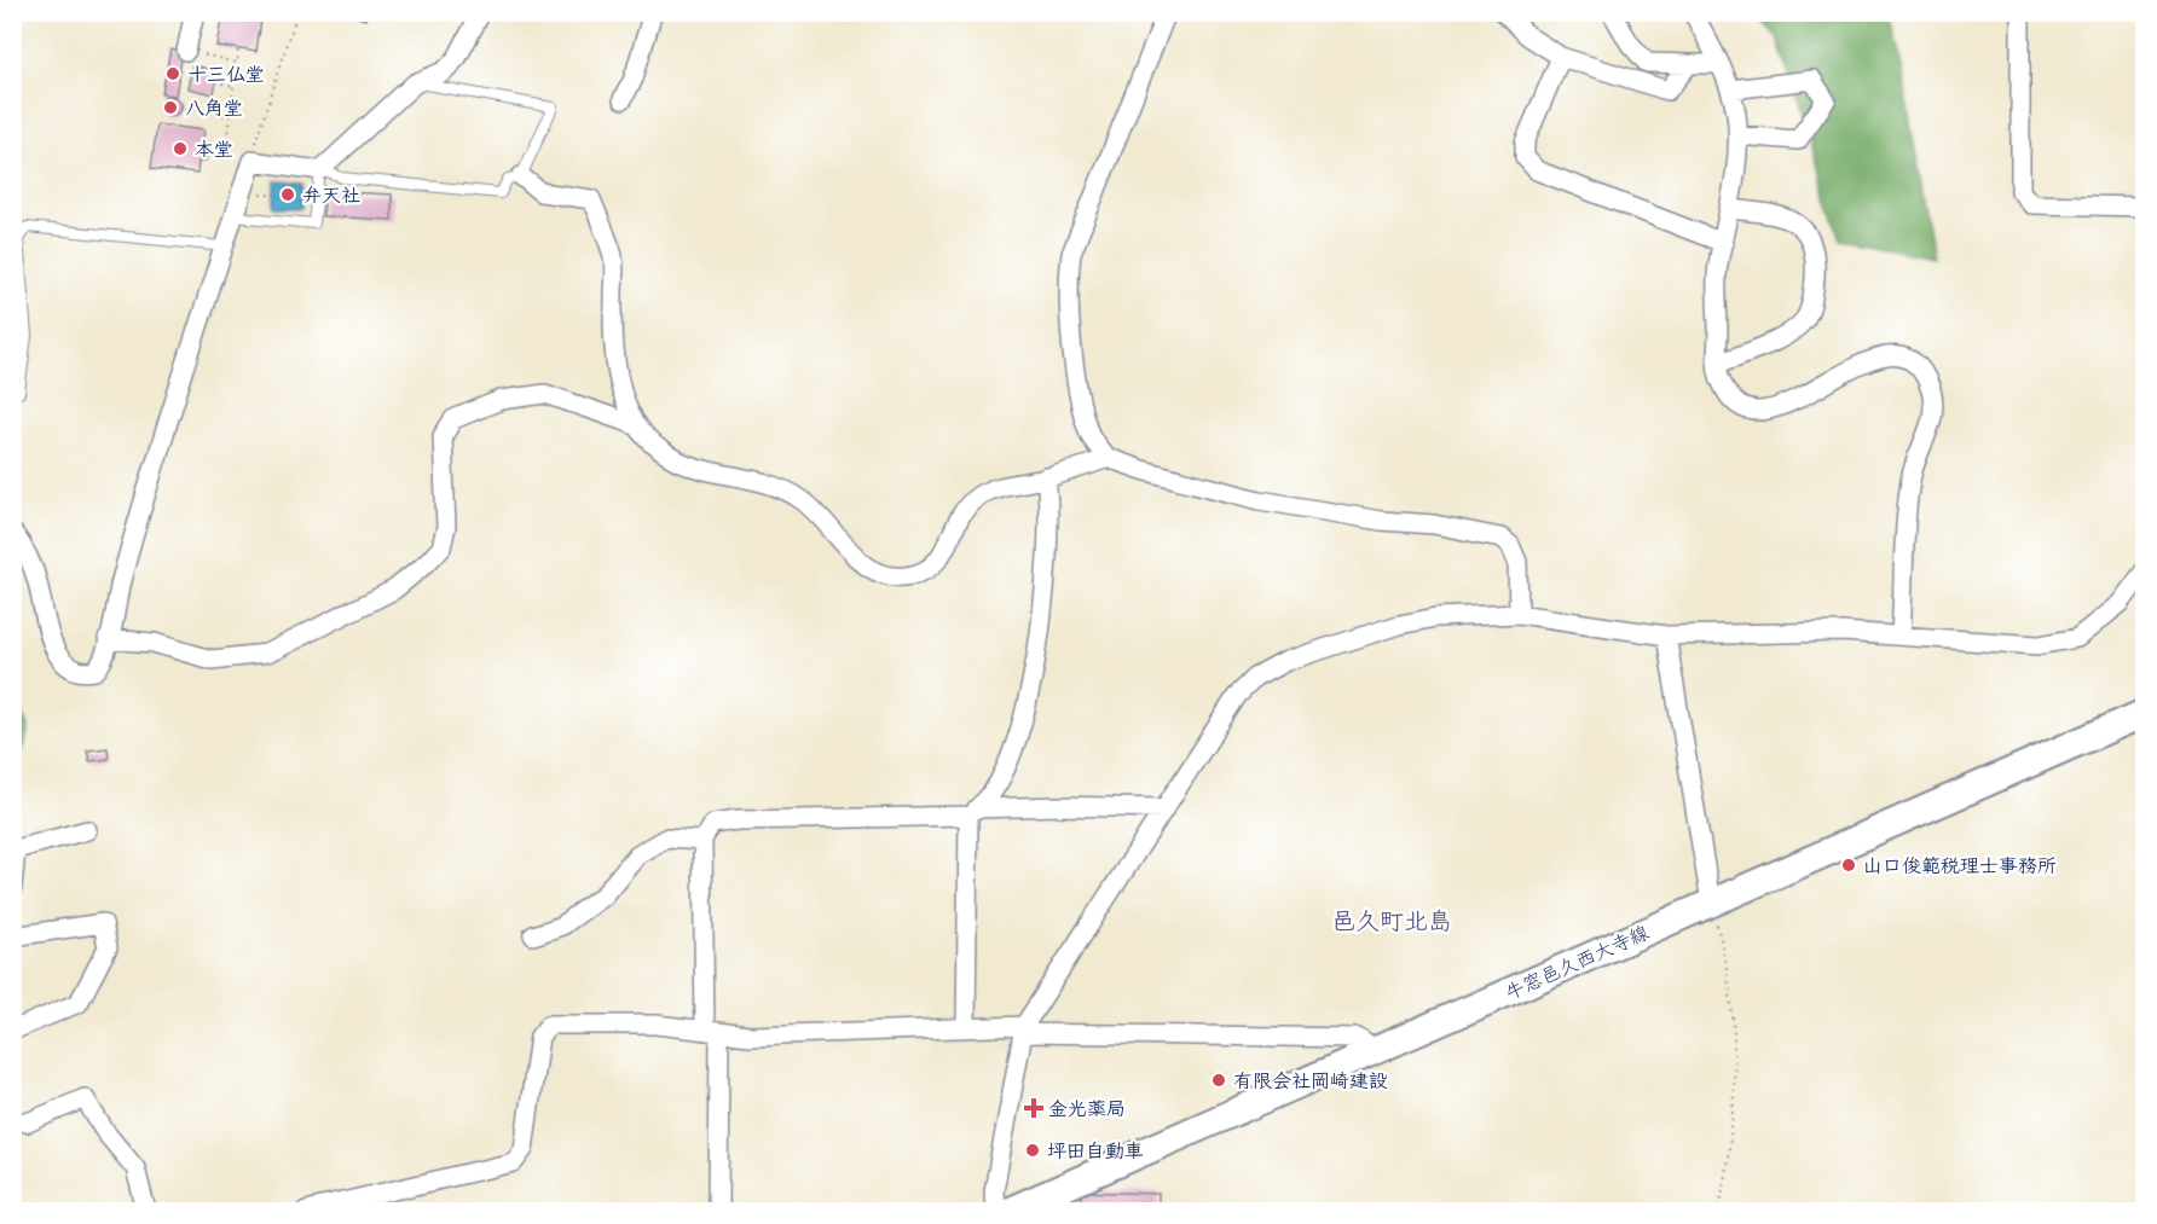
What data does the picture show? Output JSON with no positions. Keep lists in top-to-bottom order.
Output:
{
  "streets": {
    "main road": ["牛窓邑久西大寺線"]
  },
  "districts": ["邑久町北島"],
  "places": {
    "other": [
      "十三仏堂",
      "八角堂",
      "本堂",
      "弁天社",
      "山口俊範税理士事務所",
      "有限会社岡崎建設",
      "坪田自動車"
    ],
    "health": ["金光薬局"]
  }
}
